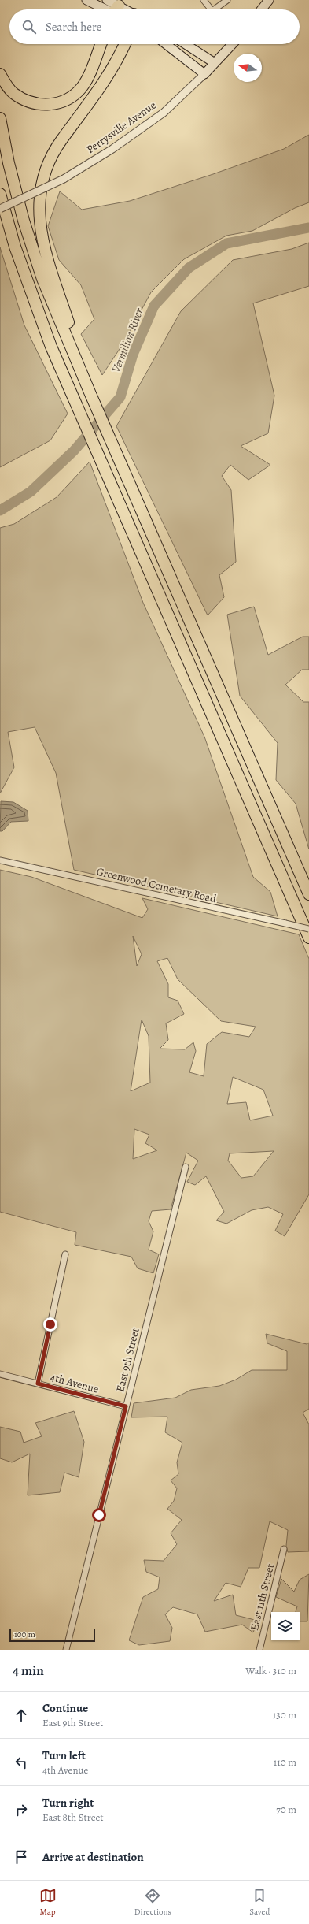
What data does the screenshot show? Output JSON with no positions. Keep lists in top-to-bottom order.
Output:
{
  "streets": {
    "main road": ["Perrysville Avenue"],
    "street": [
      "Greenwood Cemetary Road",
      "East 9th Street",
      "4th Avenue",
      "East 11th Street"
    ]
  },
  "crossings": [
    ["East 9th Street", "4th Avenue"]
  ],
  "water": ["Vermilion River"],
  "scale_bar": "100 m",
  "north": "left",
  "page": {
    "search": "Search here",
    "scale": "100 m",
    "heading": ["4 min", "Walk · 310 m"],
    "list": [
      ["Continue", "East 9th Street", "130 m"],
      ["Turn left", "4th Avenue", "110 m"],
      ["Turn right", "East 8th Street", "70 m"],
      "Arrive at destination"
    ],
    "nav": ["Map", "Directions", "Saved"]
  }
}
